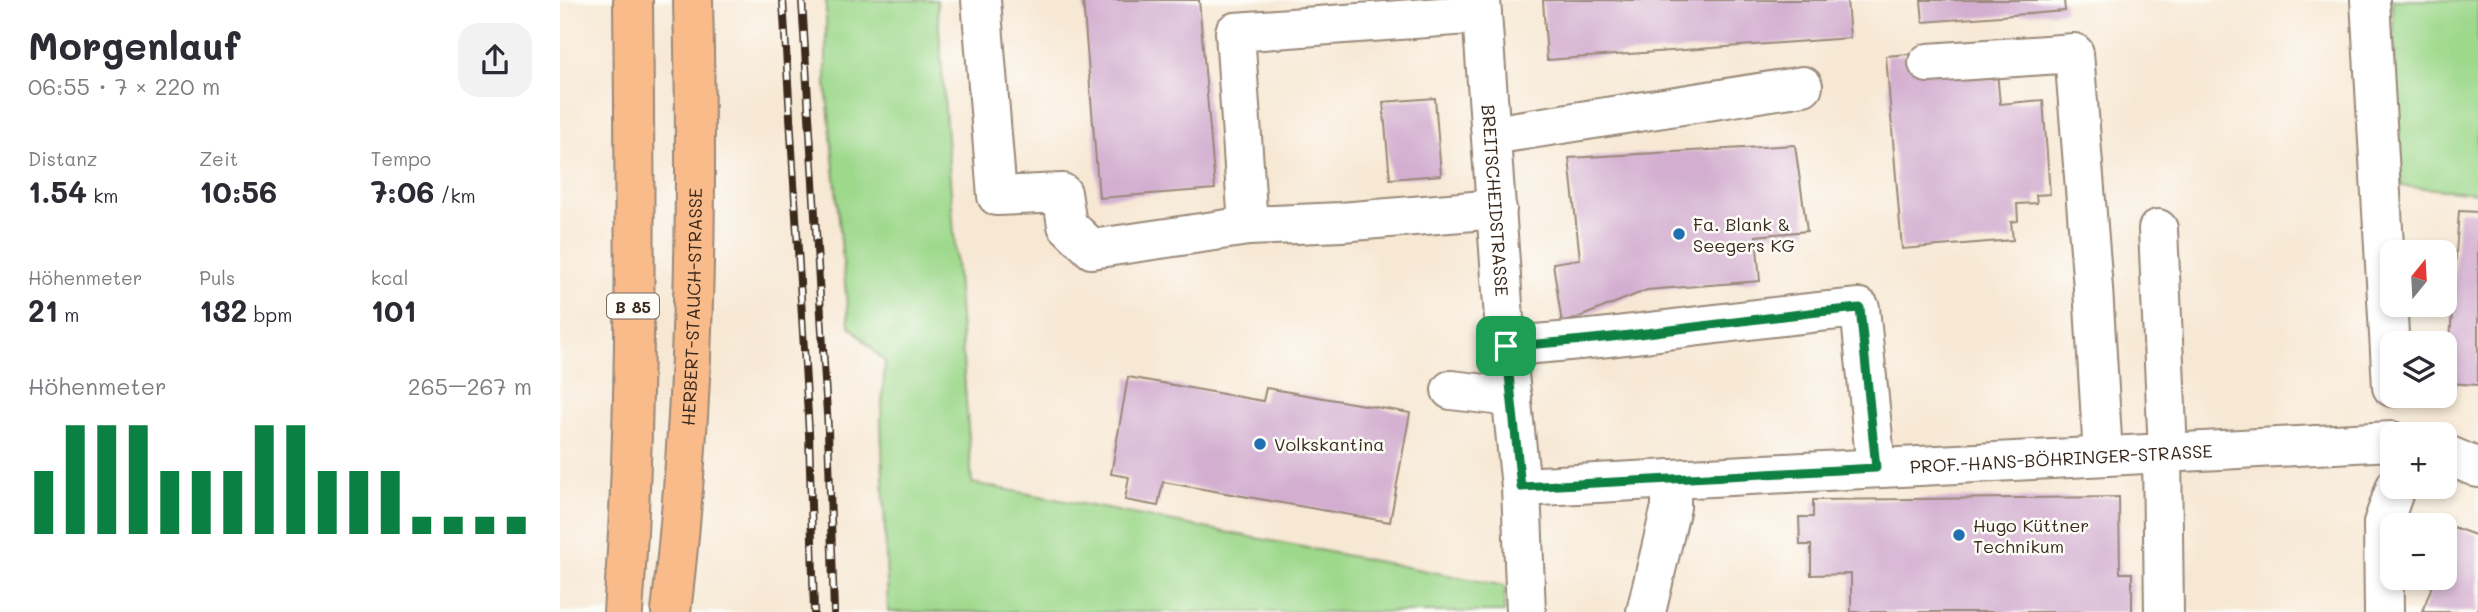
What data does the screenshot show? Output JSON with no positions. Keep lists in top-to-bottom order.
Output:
{
  "streets": {
    "main road": ["B 85", "HERBERT-STAUCH-STRASSE"],
    "street": ["BREITSCHEIDSTRASSE", "PROF.-HANS-BÖHRINGER-STRASSE"]
  },
  "crossings": [
    ["BREITSCHEIDSTRASSE", "PROF.-HANS-BÖHRINGER-STRASSE"]
  ],
  "places": ["Fa. Blank & Seegers KG", "Volkskantina", "Hugo Küttner Technikum"],
  "north": "top",
  "page": {
    "heading": ["Morgenlauf", "06:55 · 7 × 220 m"],
    "stats": [
      ["Distanz", "1.54 km"],
      ["Zeit", "10:56"],
      ["Tempo", "7:06 /km"],
      ["Höhenmeter", "21 m"],
      ["Puls", "132 bpm"],
      ["kcal", "101"]
    ],
    "map_buttons": ["+", "−"],
    "chart": ["Höhenmeter", "265–267 m"]
  }
}
